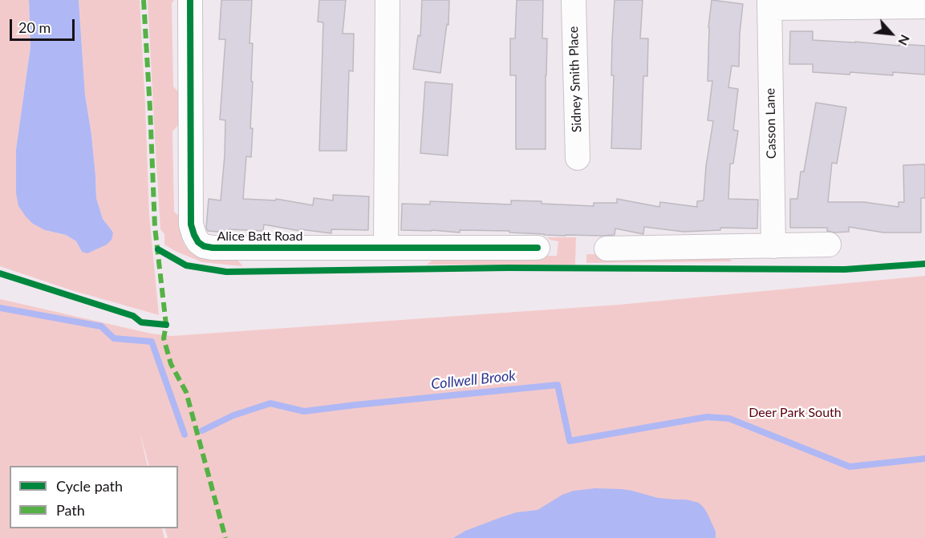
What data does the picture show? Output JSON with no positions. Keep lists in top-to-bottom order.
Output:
{
  "streets": {
    "street": ["Sidney Smith Place", "Casson Lane", "Alice Batt Road"]
  },
  "water": ["Collwell Brook"],
  "parks": ["Deer Park South"],
  "legend": ["Cycle path", "Path"],
  "scale_bar": "20 m",
  "north": "bottom right"
}
